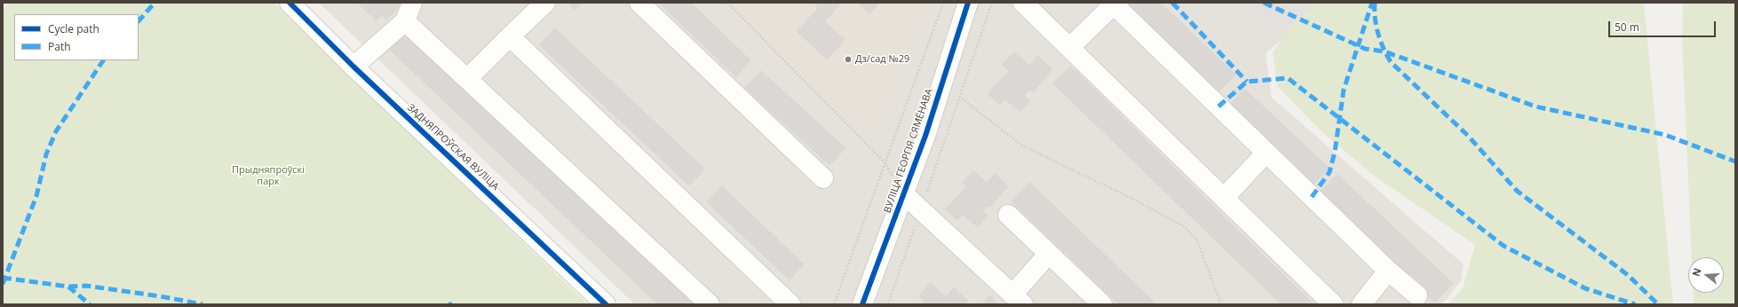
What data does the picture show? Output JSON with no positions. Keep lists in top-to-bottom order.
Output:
{
  "streets": {
    "street": ["ЗАДНЯПРОЎСКАЯ ВУЛІЦА", "ВУЛІЦА ГЕОРГІЯ СЯМЁНАВА"]
  },
  "parks": ["Прыдняпроўскі парк"],
  "places": ["Дз/сад №29"],
  "legend": ["Cycle path", "Path"],
  "scale_bar": "50 m",
  "north": "left"
}
